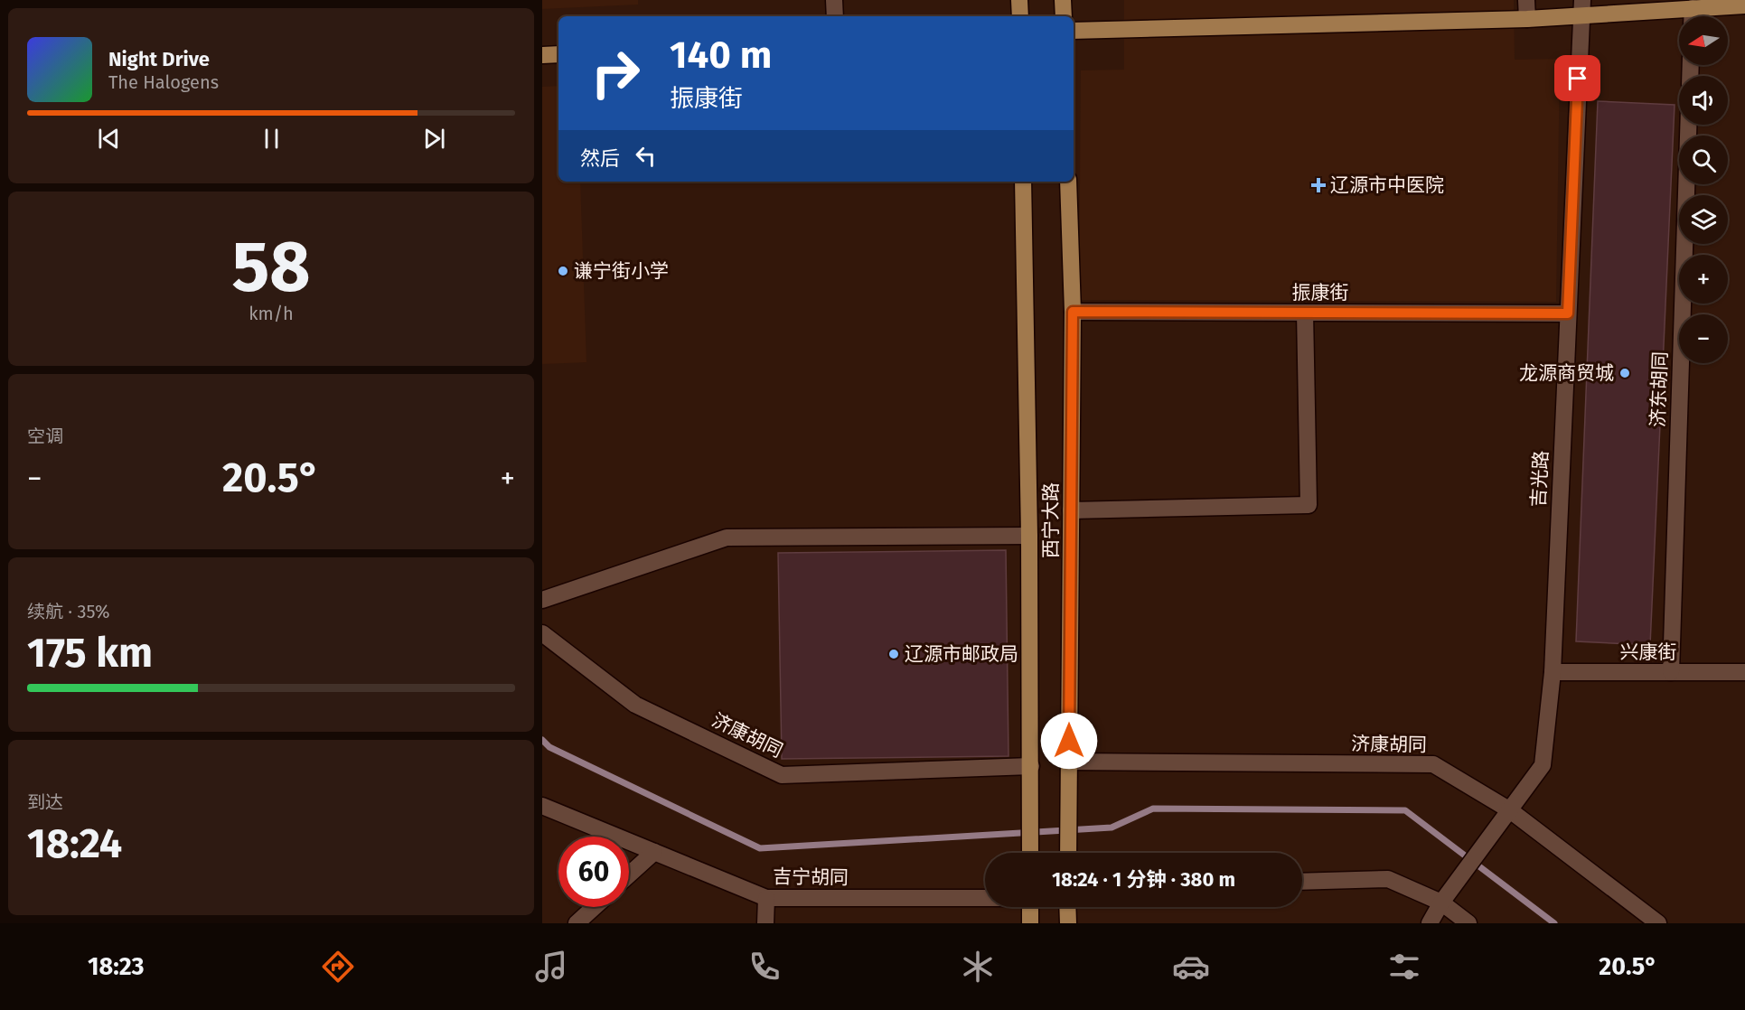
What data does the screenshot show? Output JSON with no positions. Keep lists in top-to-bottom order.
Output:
{
  "streets": {
    "main road": ["西宁大路"],
    "street": [
      "振康街",
      "济东胡同",
      "吉光路",
      "兴康街",
      "济康胡同",
      "吉宁胡同"
    ]
  },
  "crossings": [
    ["振康街", "吉光路"],
    ["振康街", "西宁大路"],
    ["济东胡同", "兴康街"],
    ["吉光路", "兴康街"],
    ["吉光路", "济康胡同"],
    ["西宁大路", "济康胡同"]
  ],
  "places": {
    "health": ["辽源市中医院"],
    "other": ["谦宁街小学", "龙源商贸城", "辽源市邮政局"]
  },
  "north": "left",
  "page": {
    "map_buttons": ["+", "−"],
    "turn": ["140 m", "振康街"],
    "song": ["Night Drive", "The Halogens"],
    "then": "然后",
    "tile": [
      ["58", "km/h"],
      "空调",
      ["续航 · 35%", "175 km"],
      ["到达", "18:24"]
    ],
    "heat": ["−", "20.5°", "+"],
    "limit": "60",
    "trip": "18:24 · 1 分钟 · 380 m",
    "tabs": ["18:23", "20.5°"]
  }
}
